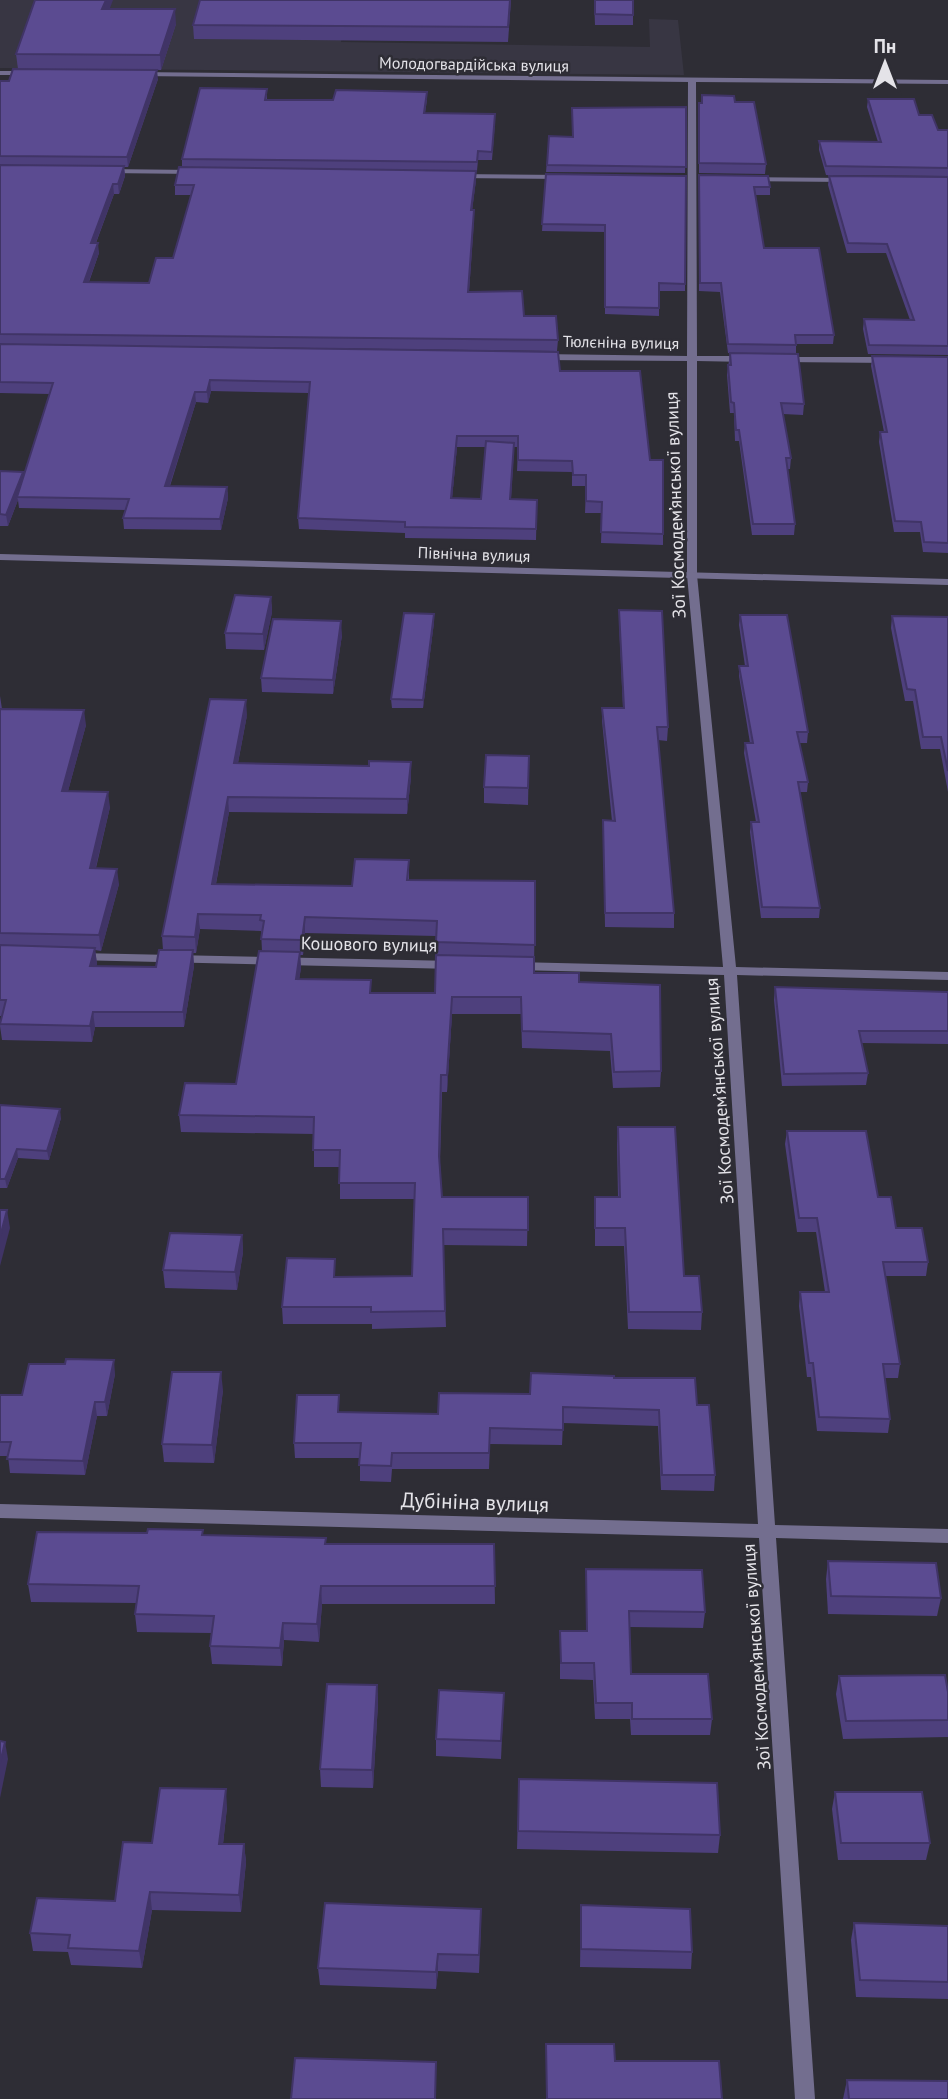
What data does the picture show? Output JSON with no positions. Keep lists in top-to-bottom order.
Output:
{
  "streets": {
    "street": [
      "Молодогвардійська вулиця",
      "Тюлєніна вулиця",
      "Зої Космодем’янської вулиця",
      "Північна вулиця",
      "Кошового вулиця",
      "Дубініна вулиця"
    ]
  },
  "crossings": [
    ["Молодогвардійська вулиця", "Зої Космодем’янської вулиця"],
    ["Тюлєніна вулиця", "Зої Космодем’янської вулиця"],
    ["Зої Космодем’янської вулиця", "Північна вулиця"],
    ["Зої Космодем’янської вулиця", "Дубініна вулиця"]
  ],
  "north": "top"
}
